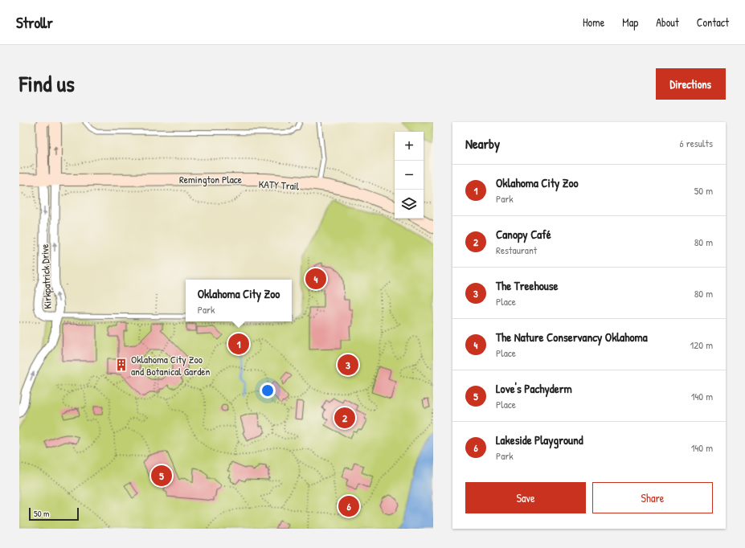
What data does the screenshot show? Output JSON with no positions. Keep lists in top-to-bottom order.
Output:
{
  "streets": {
    "main road": ["Remington Place"],
    "street": ["Kirkpatrick Drive"],
    "path": ["KATY Trail"]
  },
  "crossings": [
    ["Remington Place", "Kirkpatrick Drive"]
  ],
  "places": {
    "building": ["Oklahoma City Zoo and Botanical Garden"]
  },
  "scale_bar": "50 m",
  "page": {
    "header": "Strollr",
    "nav": [
      "Home",
      "Map",
      "About",
      "Contact"
    ],
    "title": "Find us",
    "buttons": [
      "Directions",
      ["Save", "Share"]
    ],
    "heading": ["Nearby", "6 results"],
    "map_buttons": ["+", "−"],
    "list": [
      {
        "mark": "1",
        "name": "Oklahoma City Zoo",
        "note": "Park",
        "value": "50 m"
      },
      {
        "mark": "2",
        "name": "Canopy Café",
        "note": "Restaurant",
        "value": "80 m"
      },
      {
        "mark": "3",
        "name": "The Treehouse",
        "note": "Place",
        "value": "80 m"
      },
      {
        "mark": "4",
        "name": "The Nature Conservancy Oklahoma",
        "note": "Place",
        "value": "120 m"
      },
      {
        "mark": "5",
        "name": "Love's Pachyderm",
        "note": "Place",
        "value": "140 m"
      },
      {
        "mark": "6",
        "name": "Lakeside Playground",
        "note": "Park",
        "value": "140 m"
      }
    ],
    "pins": [
      "4",
      "1",
      "3",
      "2",
      "5",
      "6"
    ],
    "popup": ["Oklahoma City Zoo", "Park"],
    "scale": "50 m"
  }
}
